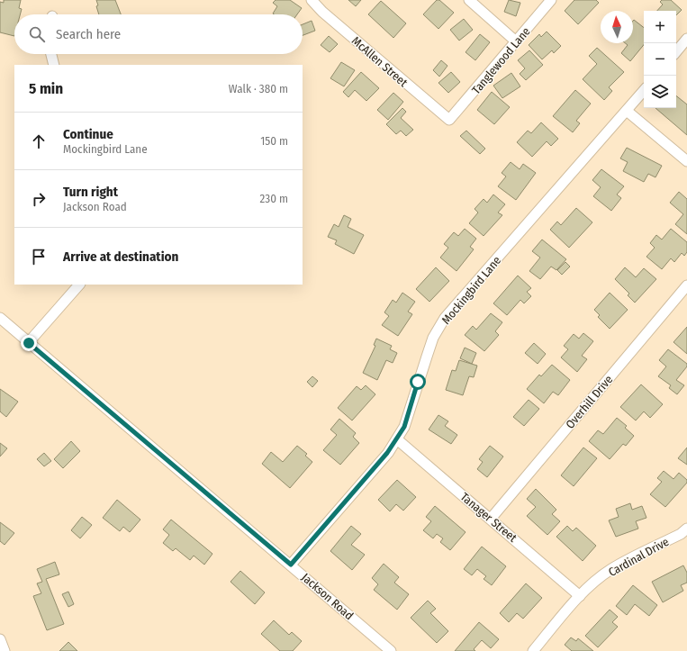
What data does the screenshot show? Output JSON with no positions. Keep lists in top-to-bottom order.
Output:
{
  "streets": {
    "street": [
      "Tanglewood Lane",
      "McAllen Street",
      "Mockingbird Lane",
      "Overhill Drive",
      "Tanager Street",
      "Cardinal Drive",
      "Jackson Road"
    ]
  },
  "crossings": [
    ["Tanglewood Lane", "McAllen Street"],
    ["Mockingbird Lane", "Tanager Street"],
    ["Mockingbird Lane", "Jackson Road"],
    ["Overhill Drive", "Tanager Street"],
    ["Tanager Street", "Cardinal Drive"]
  ],
  "north": "top",
  "page": {
    "map_buttons": ["+", "−"],
    "search": "Search here",
    "heading": ["5 min", "Walk · 380 m"],
    "list": [
      ["Continue", "Mockingbird Lane", "150 m"],
      ["Turn right", "Jackson Road", "230 m"],
      "Arrive at destination"
    ]
  }
}
